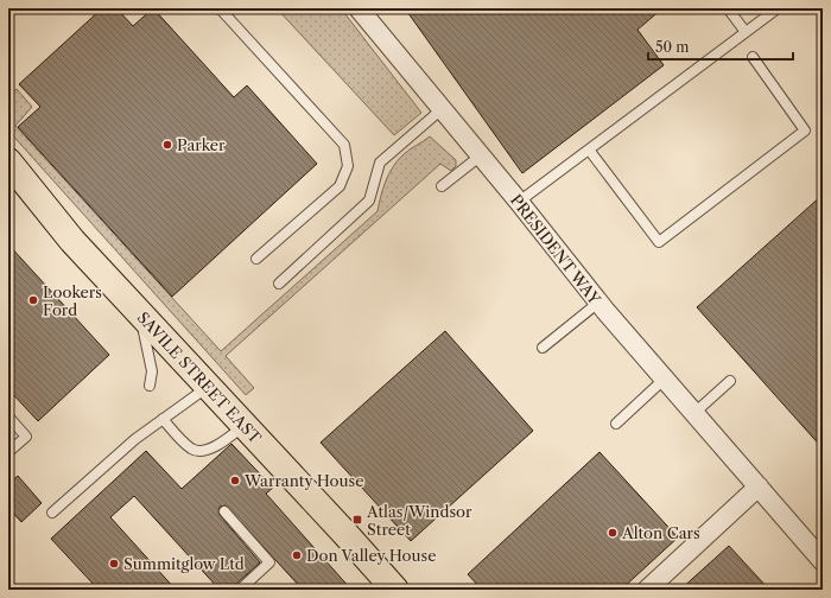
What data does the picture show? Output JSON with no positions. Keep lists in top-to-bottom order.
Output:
{
  "streets": {
    "main road": ["SAVILE STREET EAST"],
    "street": ["PRESIDENT WAY"]
  },
  "places": {
    "other": [
      "Parker",
      "Lookers Ford",
      "Warranty House",
      "Alton Cars",
      "Don Valley House",
      "Summitglow Ltd"
    ],
    "transit": ["Atlas/Windsor Street"]
  },
  "scale_bar": "50 m"
}
